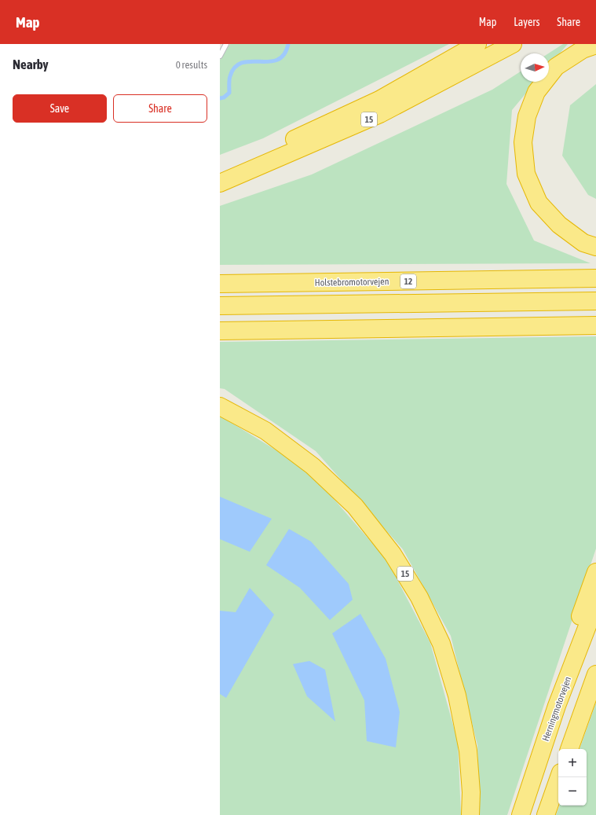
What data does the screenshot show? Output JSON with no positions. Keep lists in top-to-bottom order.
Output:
{
  "streets": {
    "highway": [
      "15",
      "12",
      "Holstebromotorvejen",
      "Herningmotorvejen"
    ]
  },
  "north": "right",
  "page": {
    "header": "Map",
    "nav": ["Map", "Layers", "Share"],
    "heading": ["Nearby", "0 results"],
    "buttons": ["Save", "Share"],
    "map_buttons": ["+", "−"]
  }
}
